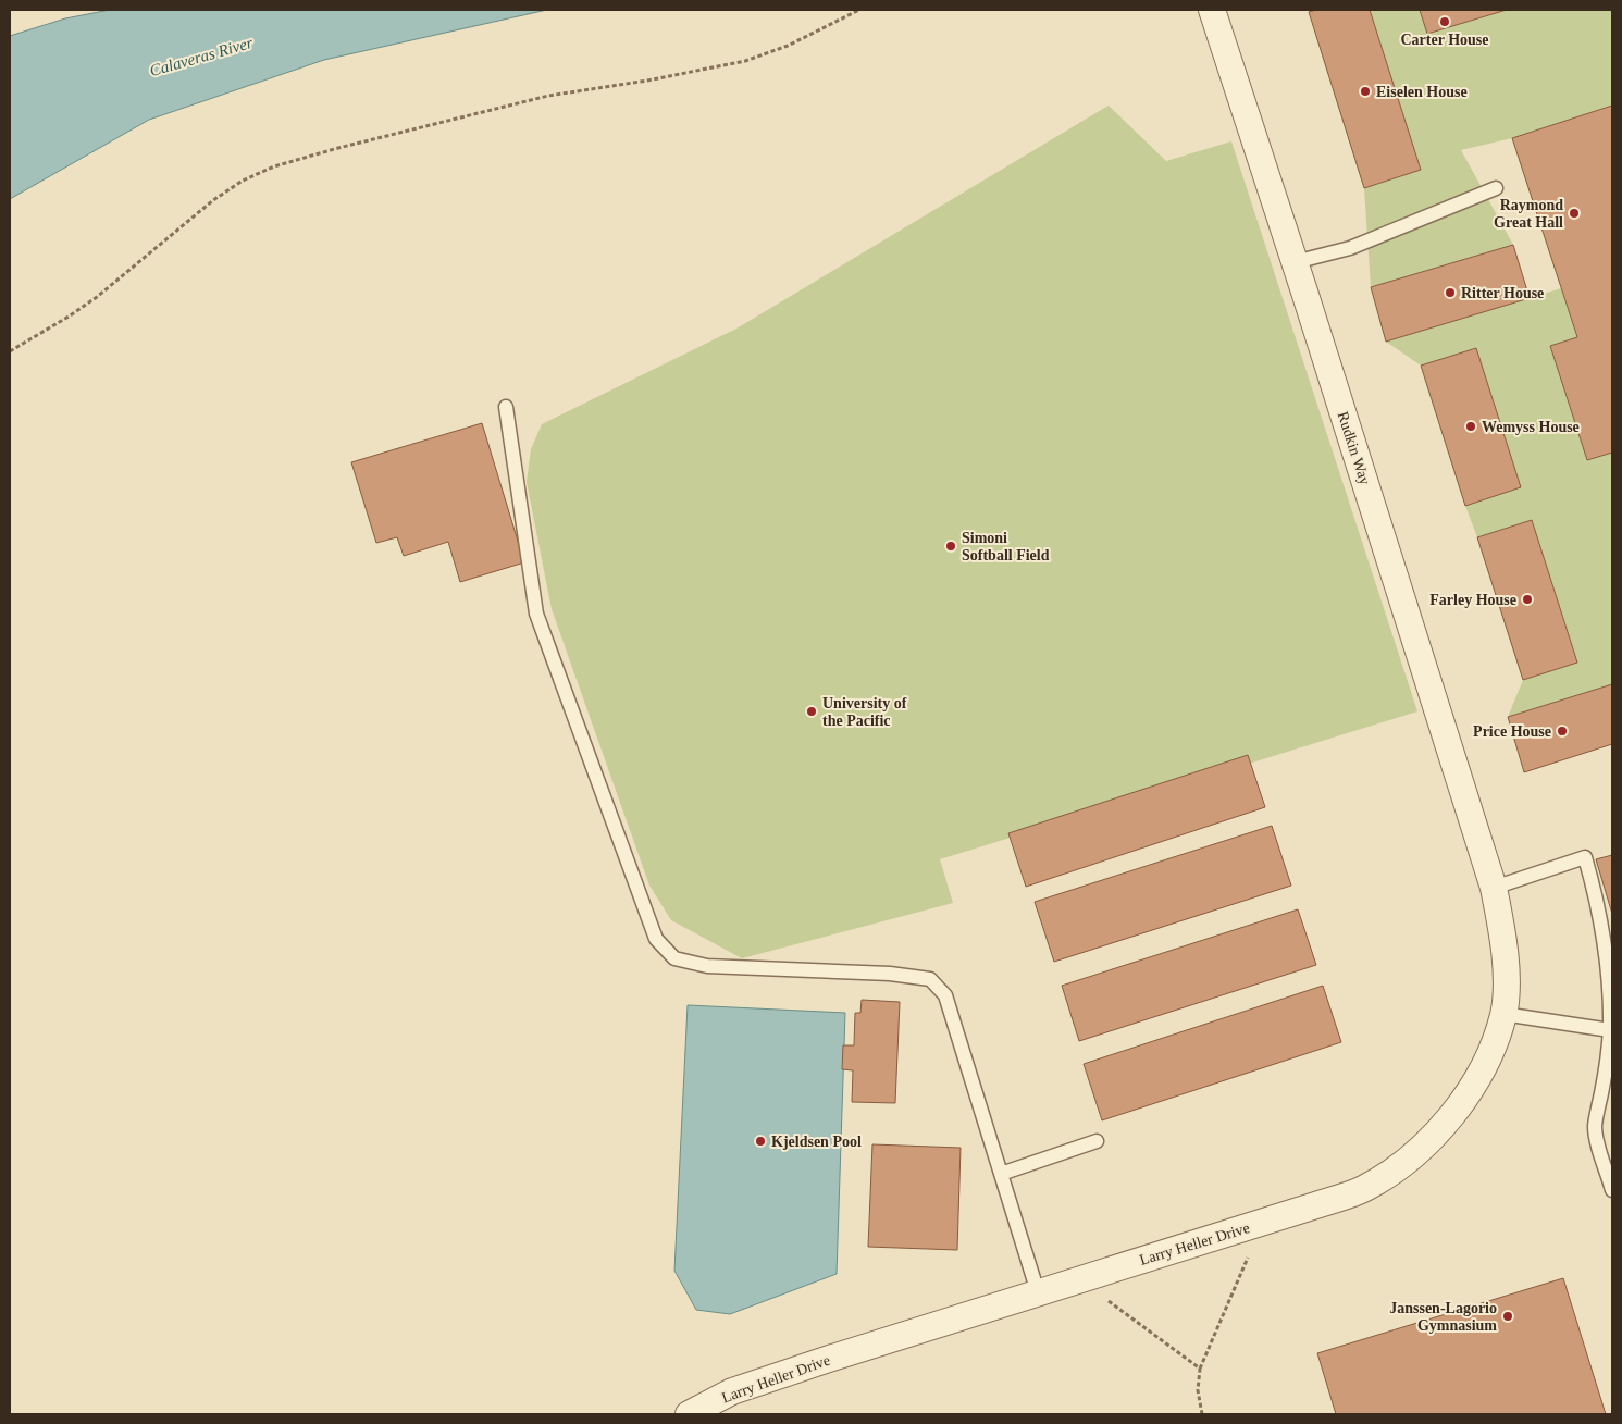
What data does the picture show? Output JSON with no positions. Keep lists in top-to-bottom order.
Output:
{
  "streets": {
    "street": ["Rudkin Way", "Larry Heller Drive"]
  },
  "crossings": [
    ["Rudkin Way", "Larry Heller Drive"]
  ],
  "water": ["Calaveras River"],
  "places": [
    "Carter House",
    "Eiselen House",
    "Raymond Great Hall",
    "Ritter House",
    "Wemyss House",
    "Simoni Softball Field",
    "Farley House",
    "University of the Pacific",
    "Price House",
    "Kjeldsen Pool",
    "Janssen-Lagorio Gymnasium"
  ]
}
